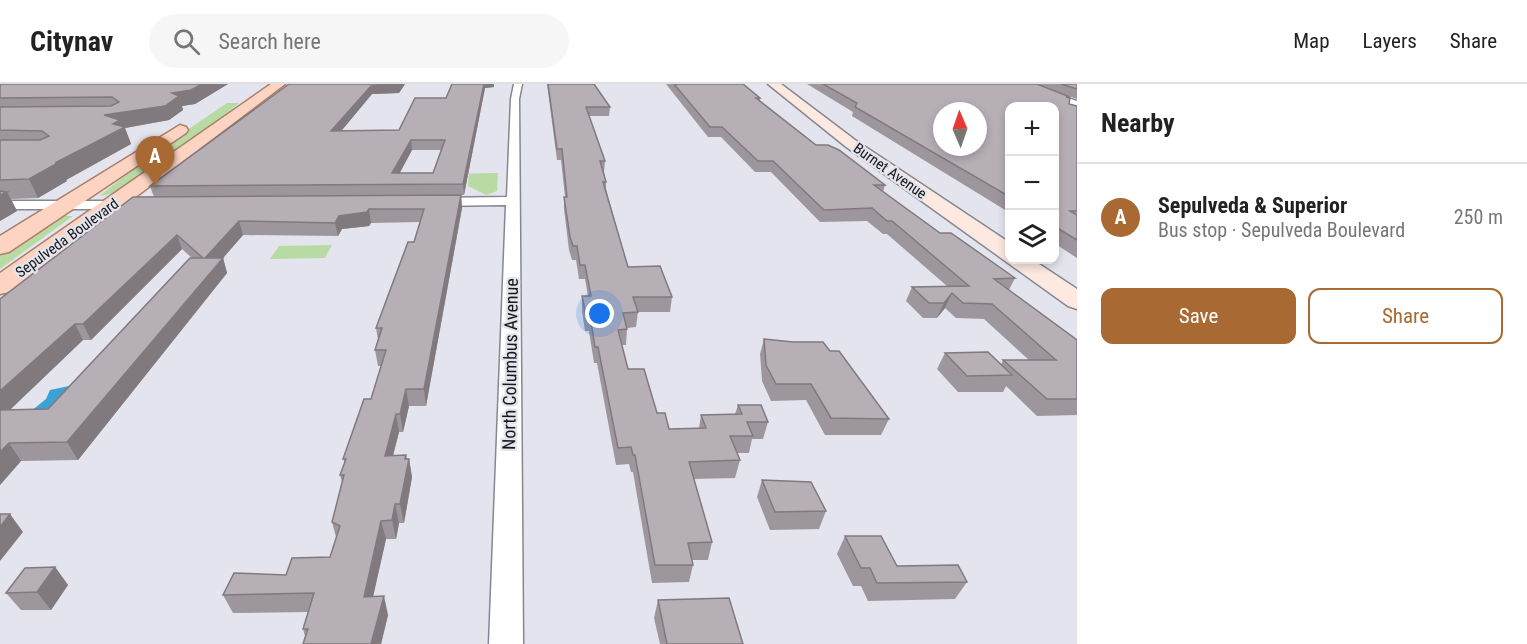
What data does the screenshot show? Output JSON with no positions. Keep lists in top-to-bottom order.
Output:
{
  "streets": {
    "main road": ["Sepulveda Boulevard"],
    "street": ["Burnet Avenue", "North Columbus Avenue"]
  },
  "north": "top",
  "page": {
    "header": "Citynav",
    "search": "Search here",
    "nav": ["Map", "Layers", "Share"],
    "heading": "Nearby",
    "map_buttons": ["+", "−"],
    "pins": "A",
    "list": [
      {
        "mark": "A",
        "name": "Sepulveda & Superior",
        "note": "Bus stop · Sepulveda Boulevard",
        "value": "250 m"
      }
    ],
    "buttons": ["Save", "Share"]
  }
}
